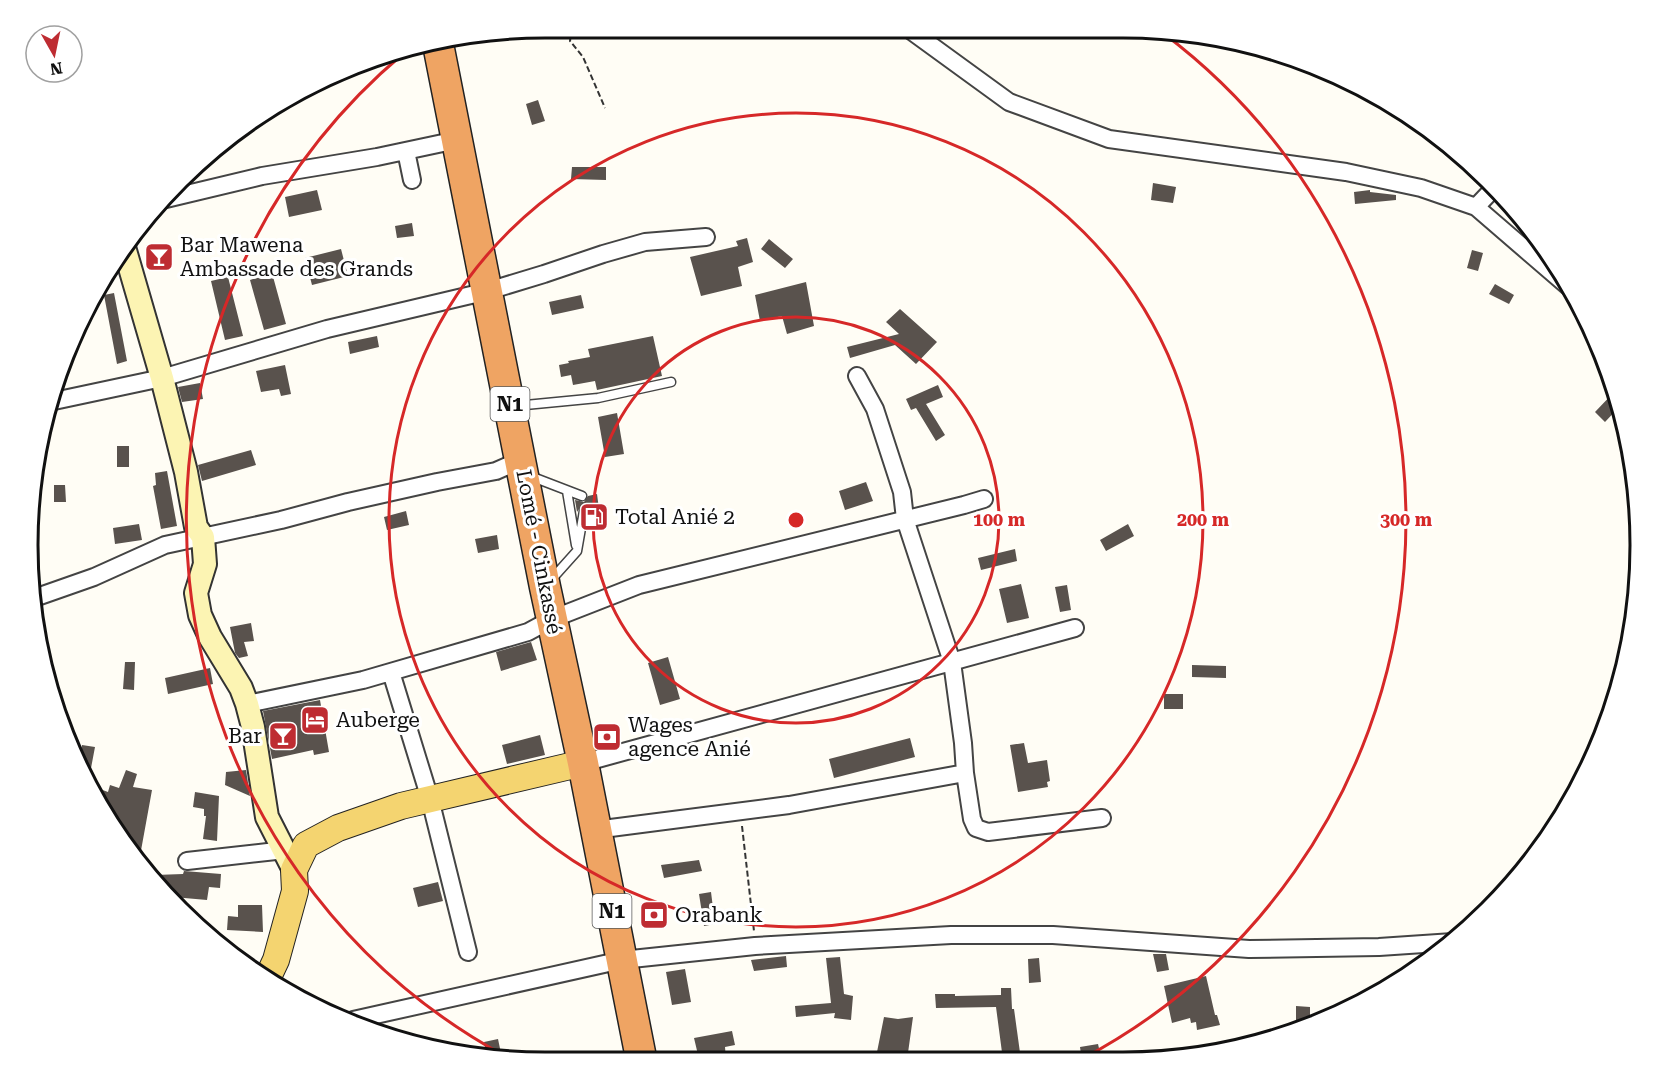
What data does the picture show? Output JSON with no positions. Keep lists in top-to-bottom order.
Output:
{
  "streets": {
    "highway": ["N1", "Lomé - Cinkassé"]
  },
  "places": {
    "bar": ["Bar Mawena Ambassade des Grands", "Bar"],
    "fuel station": ["Total Anié 2"],
    "hotel": ["Auberge"],
    "bank": ["Wages agence Anié", "Orabank"]
  },
  "north": "bottom",
  "rings": ["100 m", "200 m", "300 m"]
}
